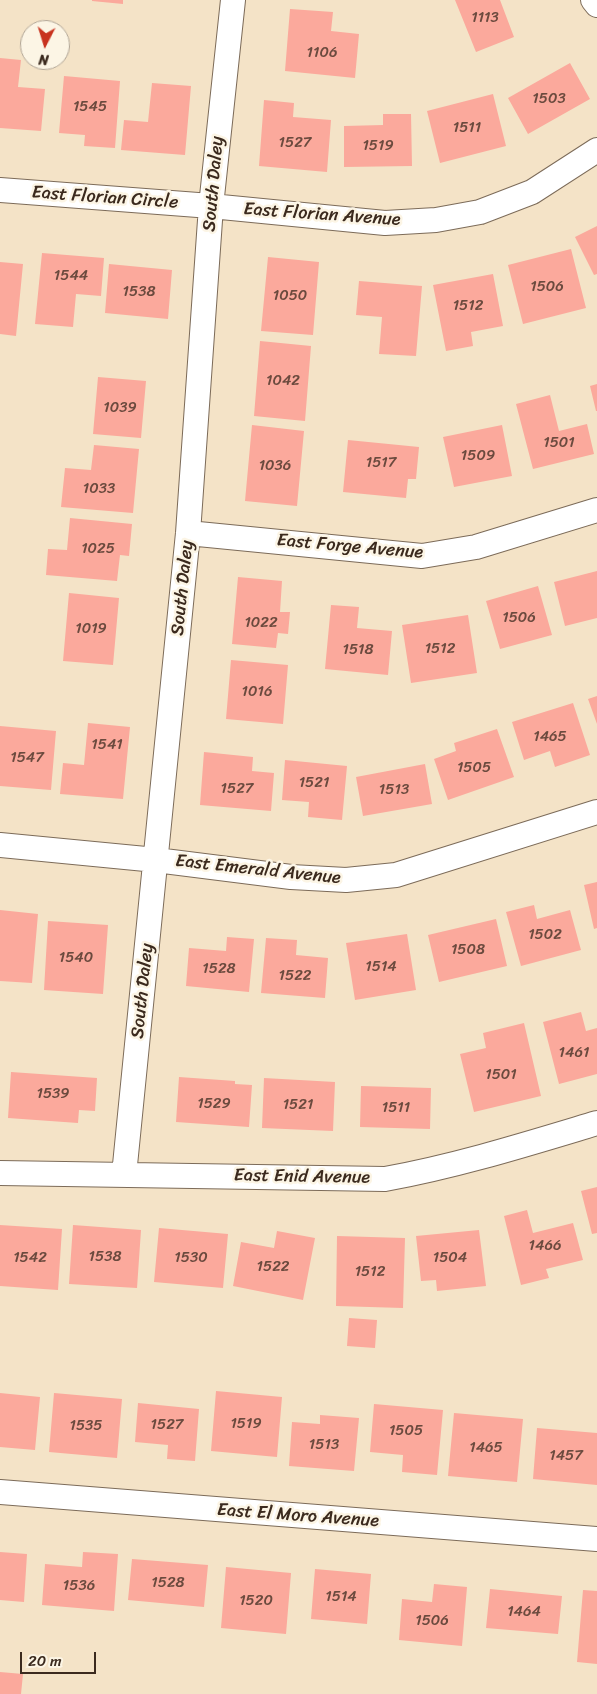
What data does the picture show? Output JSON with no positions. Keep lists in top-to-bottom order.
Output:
{
  "streets": {
    "street": [
      "South Daley",
      "East Florian Circle",
      "East Florian Avenue",
      "East Forge Avenue",
      "East Emerald Avenue",
      "East Enid Avenue",
      "East El Moro Avenue"
    ]
  },
  "crossings": [
    ["South Daley", "East Florian Circle"],
    ["South Daley", "East Florian Avenue"],
    ["South Daley", "East Forge Avenue"],
    ["South Daley", "East Emerald Avenue"],
    ["South Daley", "East Enid Avenue"],
    ["East Florian Circle", "East Florian Avenue"]
  ],
  "house_numbers": [
    "1113",
    "1106",
    "1503",
    "1545",
    "1511",
    "1527",
    "1519",
    "1544",
    "1506",
    "1538",
    "1050",
    "1512",
    "1042",
    "1039",
    "1501",
    "1509",
    "1517",
    "1036",
    "1033",
    "1025",
    "1506",
    "1022",
    "1019",
    "1512",
    "1518",
    "1016",
    "1465",
    "1541",
    "1547",
    "1505",
    "1521",
    "1527",
    "1513",
    "1502",
    "1508",
    "1540",
    "1514",
    "1528",
    "1522",
    "1461",
    "1501",
    "1539",
    "1529",
    "1521",
    "1511",
    "1466",
    "1538",
    "1542",
    "1530",
    "1504",
    "1522",
    "1512",
    "1519",
    "1527",
    "1535",
    "1505",
    "1513",
    "1465",
    "1457",
    "1528",
    "1536",
    "1514",
    "1520",
    "1464",
    "1506"
  ],
  "scale_bar": "20 m",
  "north": "bottom"
}
